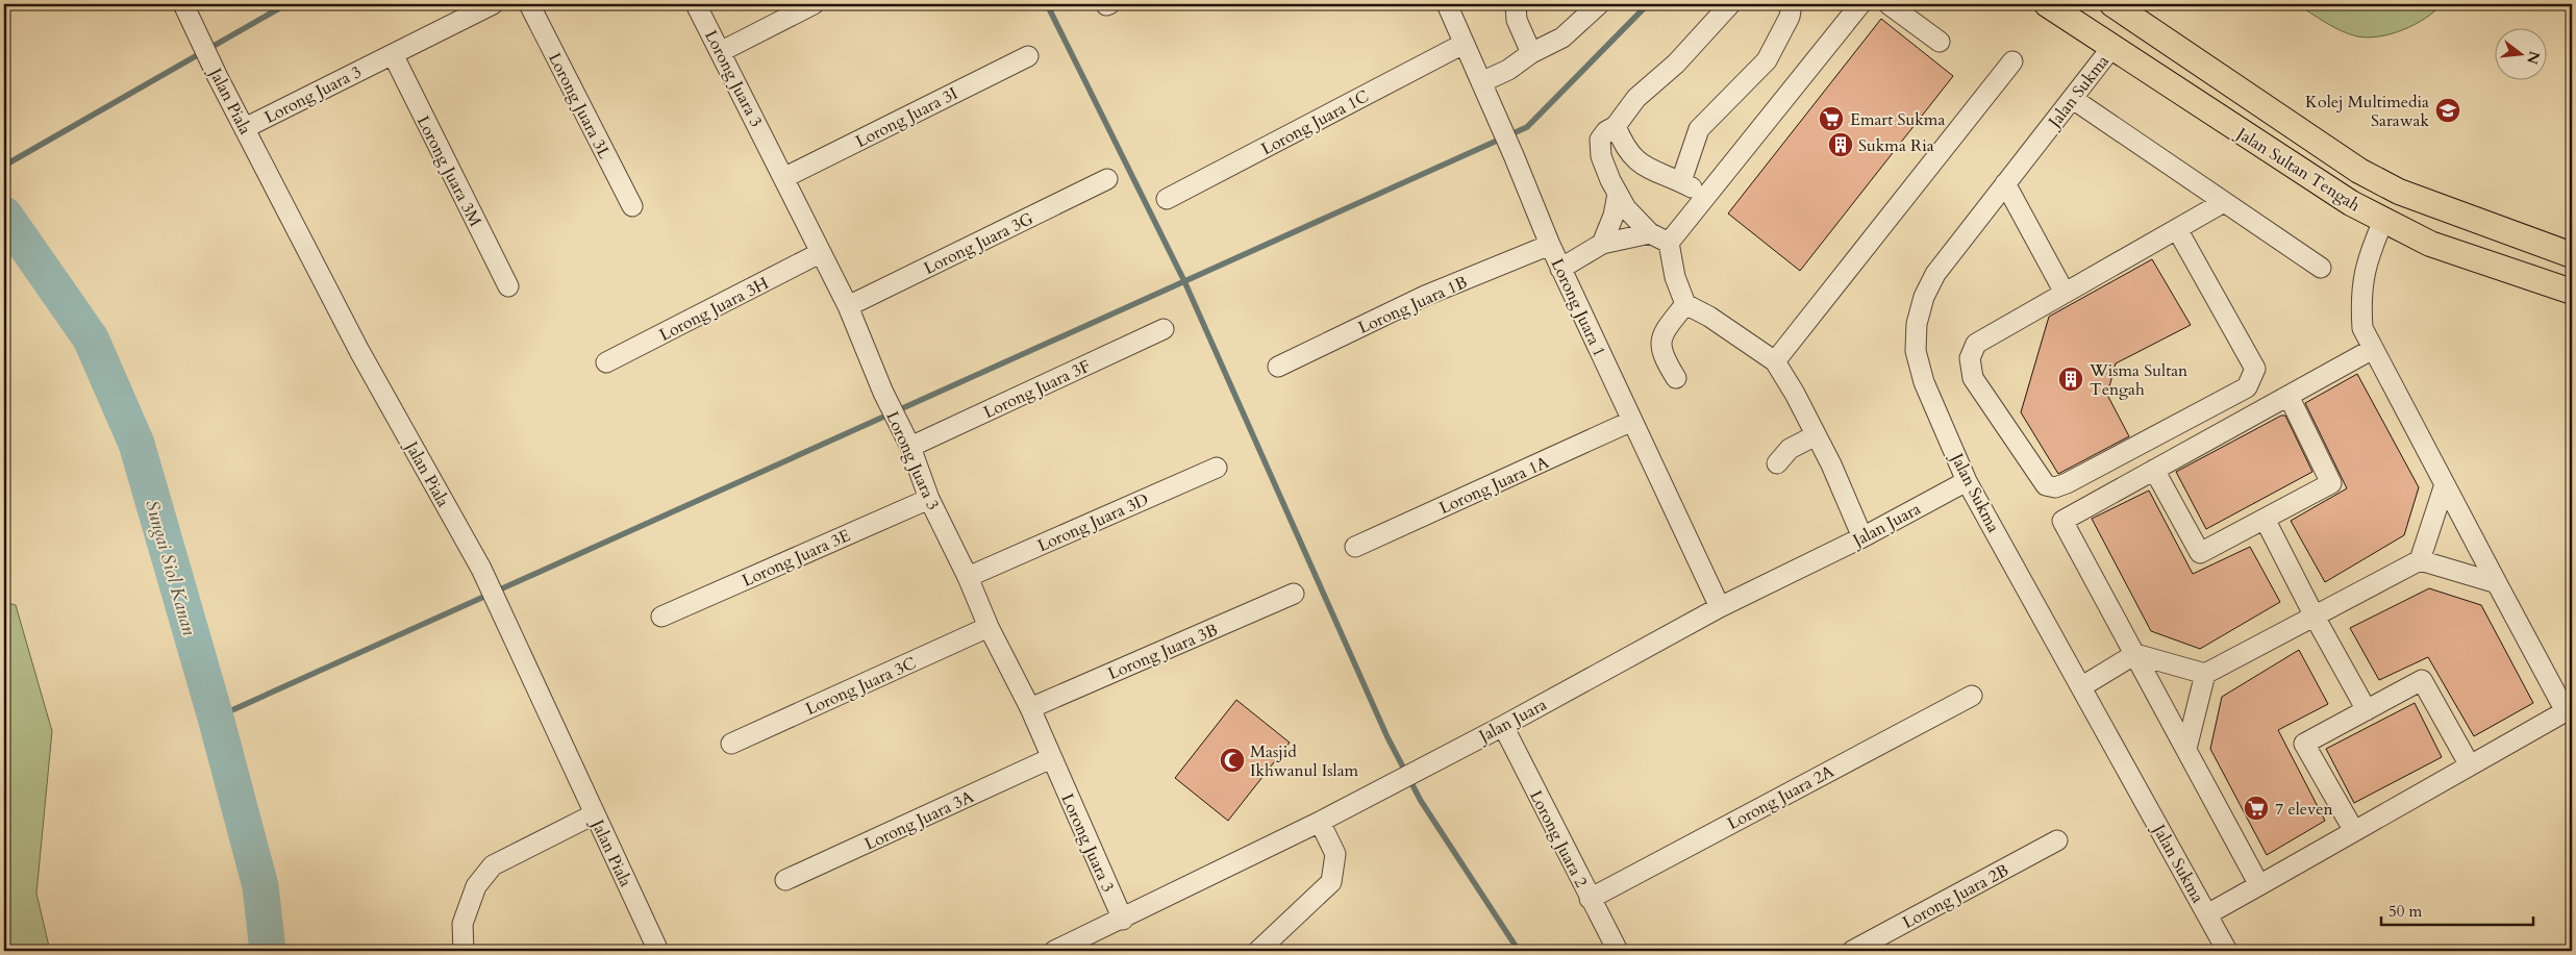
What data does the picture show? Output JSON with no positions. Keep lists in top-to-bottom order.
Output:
{
  "streets": {
    "main road": ["Jalan Sultan Tengah"],
    "street": [
      "Lorong Juara 3",
      "Jalan Sukma",
      "Jalan Piala",
      "Lorong Juara 3L",
      "Lorong Juara 3I",
      "Lorong Juara 1C",
      "Lorong Juara 3M",
      "Lorong Juara 3G",
      "Lorong Juara 1B",
      "Lorong Juara 1",
      "Lorong Juara 3H",
      "Lorong Juara 3F",
      "Lorong Juara 1A",
      "Lorong Juara 3D",
      "Jalan Juara",
      "Lorong Juara 3E",
      "Lorong Juara 3B",
      "Lorong Juara 3C",
      "Lorong Juara 2A",
      "Lorong Juara 3A",
      "Lorong Juara 2",
      "Lorong Juara 2B"
    ]
  },
  "crossings": [
    ["Lorong Juara 3", "Jalan Piala"],
    ["Lorong Juara 3", "Lorong Juara 3I"],
    ["Lorong Juara 3", "Lorong Juara 3M"],
    ["Lorong Juara 3", "Lorong Juara 3G"],
    ["Lorong Juara 3", "Lorong Juara 3H"],
    ["Lorong Juara 3", "Lorong Juara 3F"],
    ["Lorong Juara 3", "Lorong Juara 3D"],
    ["Lorong Juara 3", "Jalan Juara"],
    ["Lorong Juara 3", "Lorong Juara 3E"],
    ["Lorong Juara 3", "Lorong Juara 3B"],
    ["Lorong Juara 3", "Lorong Juara 3C"],
    ["Lorong Juara 3", "Lorong Juara 3A"],
    ["Jalan Sukma", "Jalan Sultan Tengah"],
    ["Jalan Sukma", "Jalan Juara"],
    ["Lorong Juara 1C", "Lorong Juara 1"],
    ["Lorong Juara 1B", "Lorong Juara 1"],
    ["Lorong Juara 1", "Lorong Juara 1A"],
    ["Lorong Juara 1", "Jalan Juara"],
    ["Jalan Juara", "Lorong Juara 2"],
    ["Lorong Juara 2A", "Lorong Juara 2"]
  ],
  "water": ["Sungai Siol Kanan"],
  "places": {
    "school or university": ["Kolej Multimedia Sarawak"],
    "supermarket": ["Emart Sukma", "7 eleven"],
    "building": ["Sukma Ria", "Wisma Sultan Tengah"],
    "mosque": ["Masjid Ikhwanul Islam"]
  },
  "scale_bar": "50 m",
  "north": "right"
}
